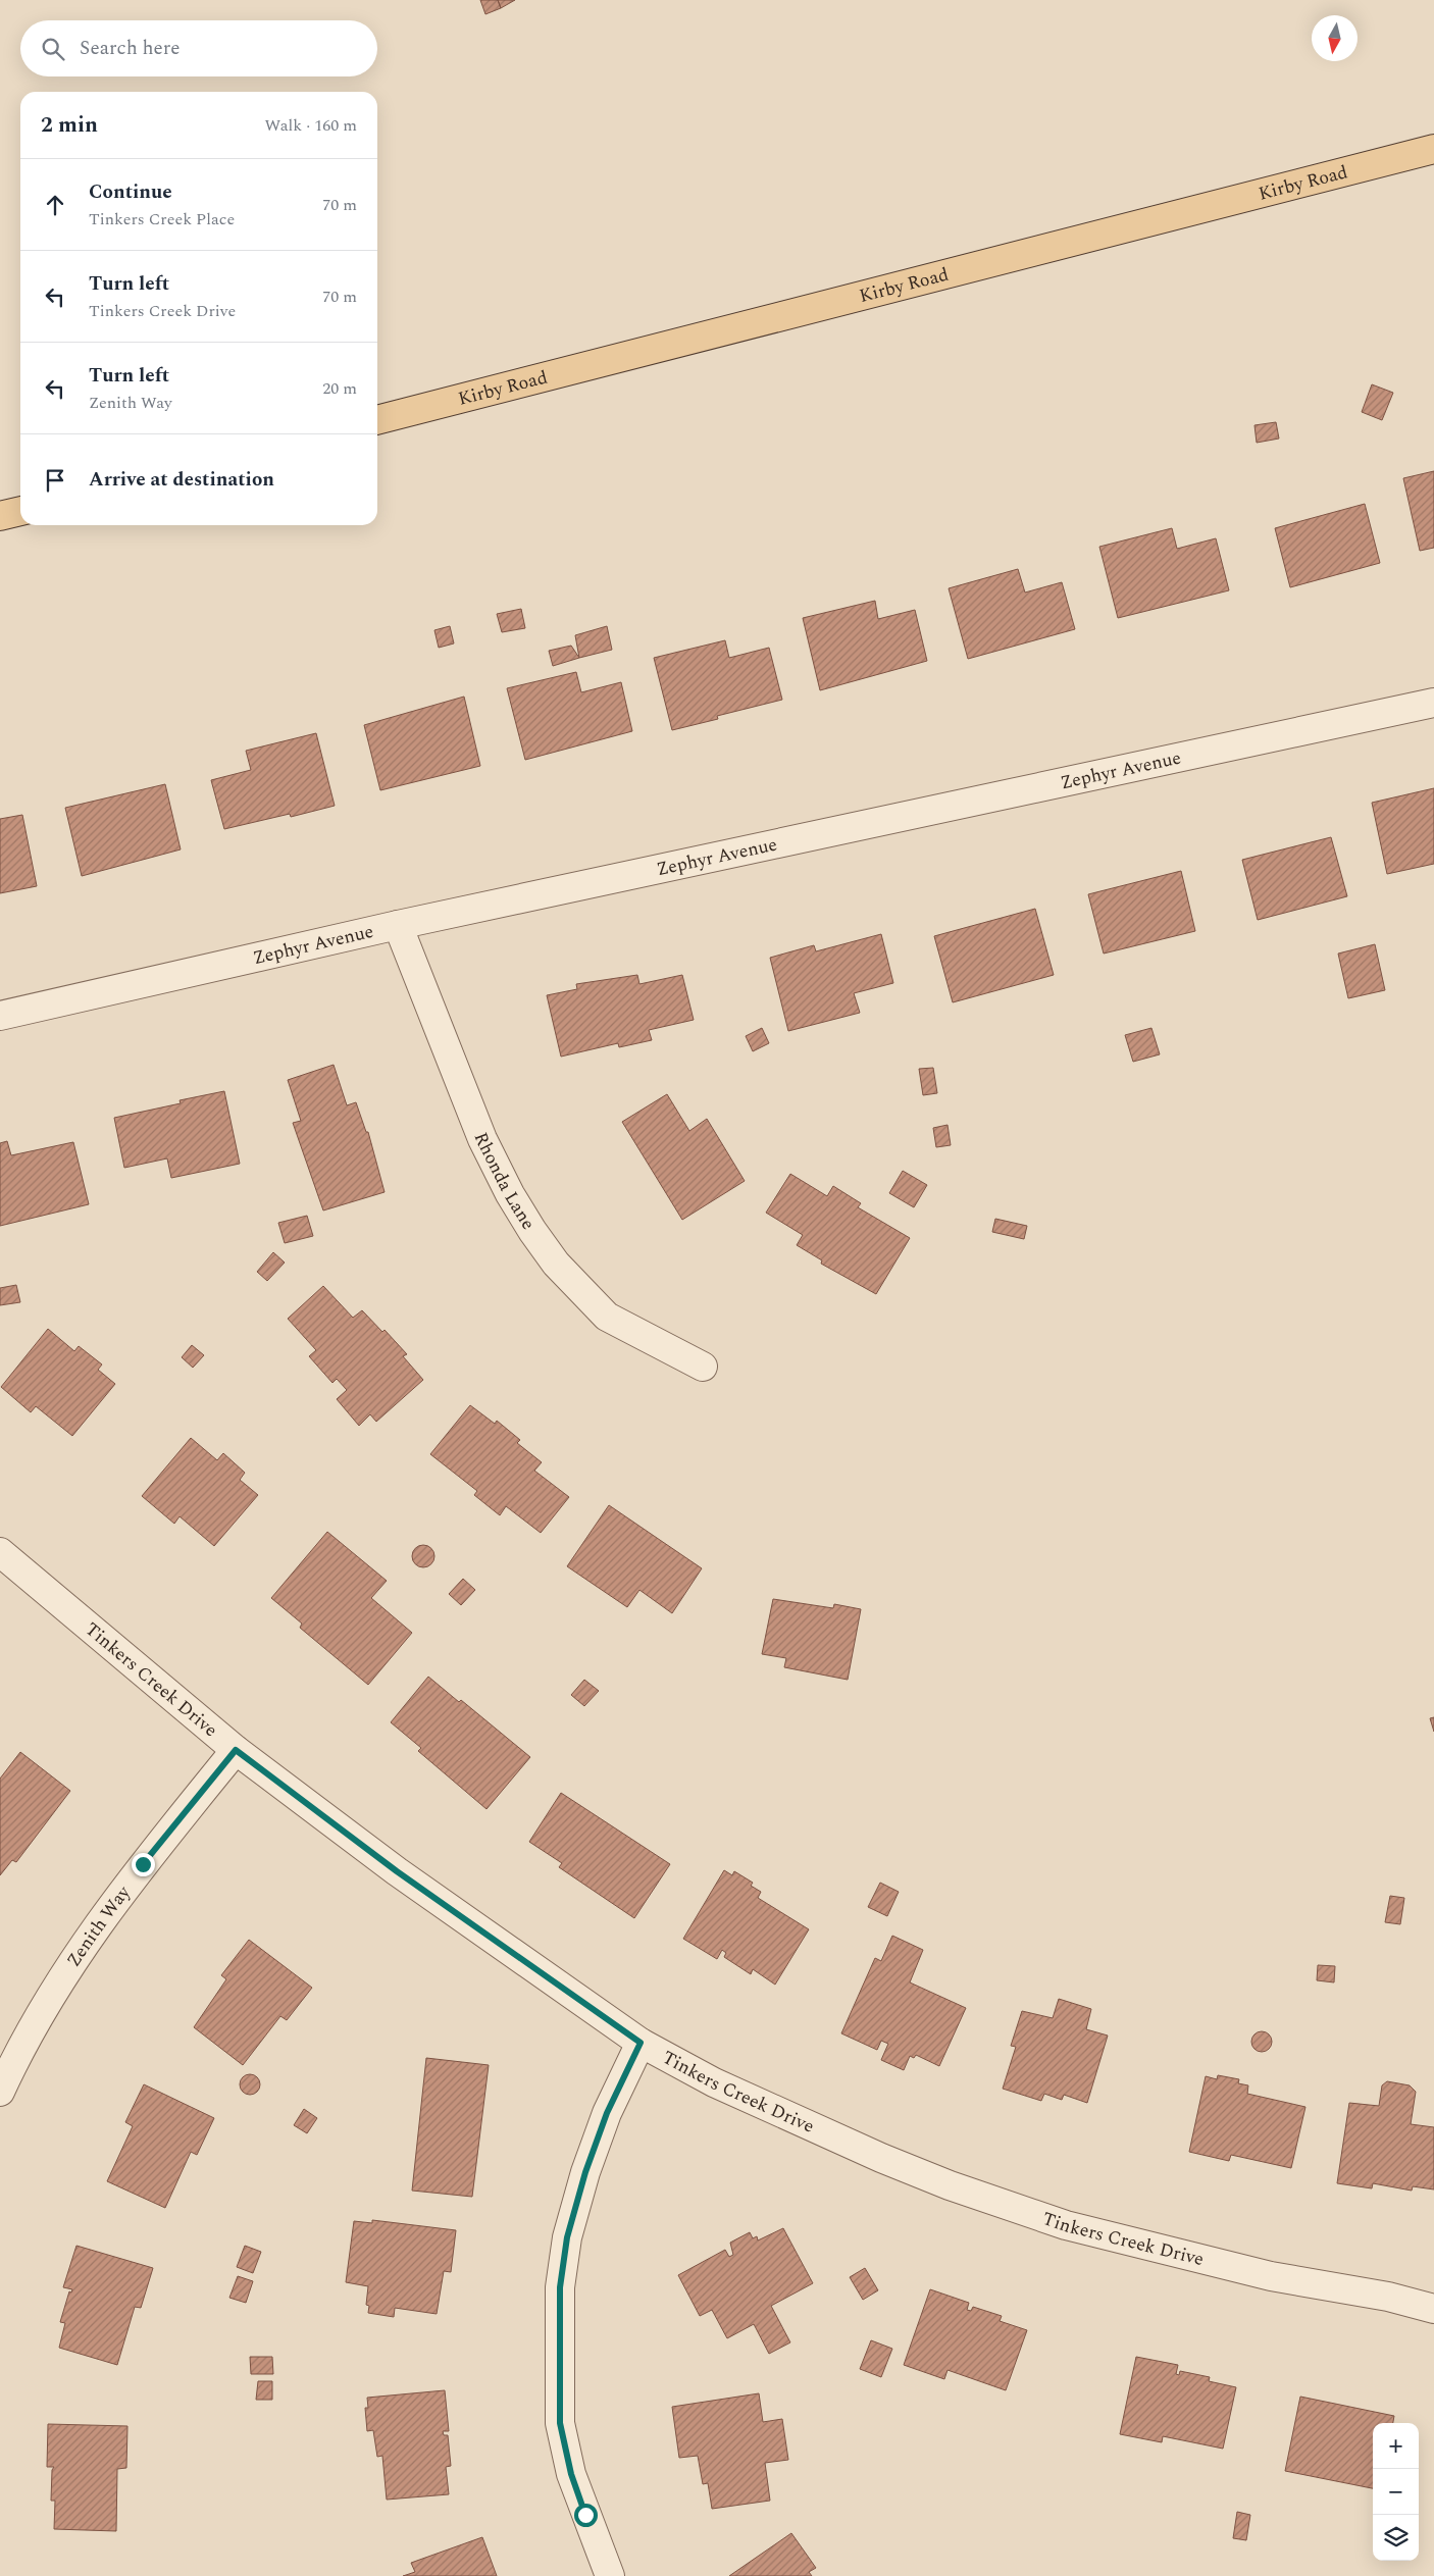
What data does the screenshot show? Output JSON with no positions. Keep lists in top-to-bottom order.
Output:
{
  "streets": {
    "main road": ["Kirby Road"],
    "street": [
      "Zephyr Avenue",
      "Rhonda Lane",
      "Tinkers Creek Drive",
      "Zenith Way"
    ]
  },
  "crossings": [
    ["Zephyr Avenue", "Rhonda Lane"],
    ["Tinkers Creek Drive", "Zenith Way"]
  ],
  "north": "bottom",
  "page": {
    "search": "Search here",
    "heading": ["2 min", "Walk · 160 m"],
    "list": [
      ["Continue", "Tinkers Creek Place", "70 m"],
      ["Turn left", "Tinkers Creek Drive", "70 m"],
      ["Turn left", "Zenith Way", "20 m"],
      "Arrive at destination"
    ],
    "map_buttons": ["+", "−"]
  }
}
